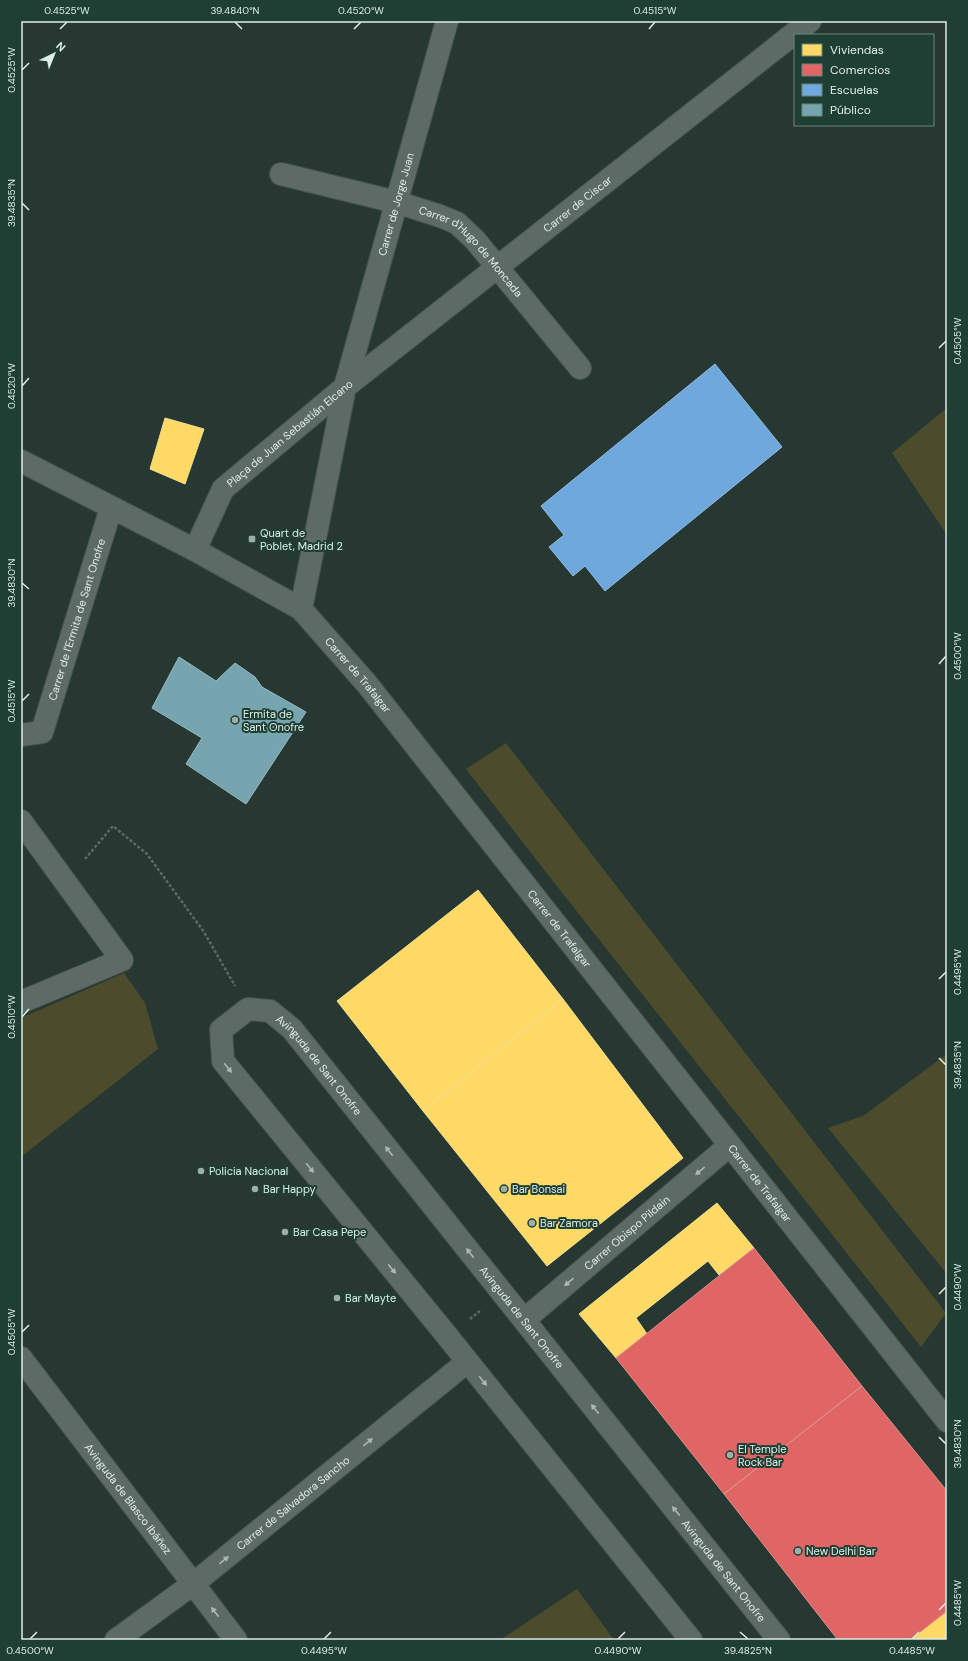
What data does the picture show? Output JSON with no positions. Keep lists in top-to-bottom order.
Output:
{
  "streets": {
    "street": [
      "Carrer de Jorge Juan",
      "Carrer de Ciscar",
      "Carrer d'Hugo de Moncada",
      "Plaça de Juan Sebastián Elcano",
      "Carrer de l'Ermita de Sant Onofre",
      "Carrer de Trafalgar",
      "Avinguda de Sant Onofre",
      "Carrer Obispo Pildain",
      "Avinguda de Blasco Ibáñez",
      "Carrer de Salvadora Sancho"
    ]
  },
  "crossings": [
    ["Carrer de Jorge Juan", "Carrer de Ciscar"],
    ["Carrer de Jorge Juan", "Carrer d'Hugo de Moncada"],
    ["Carrer de Jorge Juan", "Plaça de Juan Sebastián Elcano"],
    ["Carrer de Ciscar", "Carrer d'Hugo de Moncada"],
    ["Carrer de Ciscar", "Plaça de Juan Sebastián Elcano"],
    ["Plaça de Juan Sebastián Elcano", "Carrer de Trafalgar"],
    ["Carrer de l'Ermita de Sant Onofre", "Carrer de Trafalgar"],
    ["Carrer de Trafalgar", "Carrer Obispo Pildain"],
    ["Avinguda de Sant Onofre", "Carrer Obispo Pildain"],
    ["Avinguda de Blasco Ibáñez", "Carrer de Salvadora Sancho"]
  ],
  "one_way": ["Carrer Obispo Pildain", "Carrer de Salvadora Sancho"],
  "places": {
    "transit": ["Quart de Poblet, Madrid 2"],
    "other": [
      "Ermita de Sant Onofre",
      "Policia Nacional",
      "Bar Happy",
      "Bar Bonsai",
      "Bar Zamora",
      "Bar Casa Pepe",
      "Bar Mayte",
      "El Temple Rock Bar",
      "New Delhi Bar"
    ]
  },
  "legend": [
    "Viviendas",
    "Comercios",
    "Escuelas",
    "Público"
  ],
  "north": "top right",
  "coordinates": [
    "0.4525°W",
    "39.4840°N",
    "0.4520°W",
    "0.4515°W",
    "39.4835°N",
    "0.4505°W",
    "39.4830°N",
    "0.4500°W",
    "0.4495°W",
    "0.4510°W",
    "0.4490°W",
    "0.4485°W",
    "39.4825°N"
  ]
}
